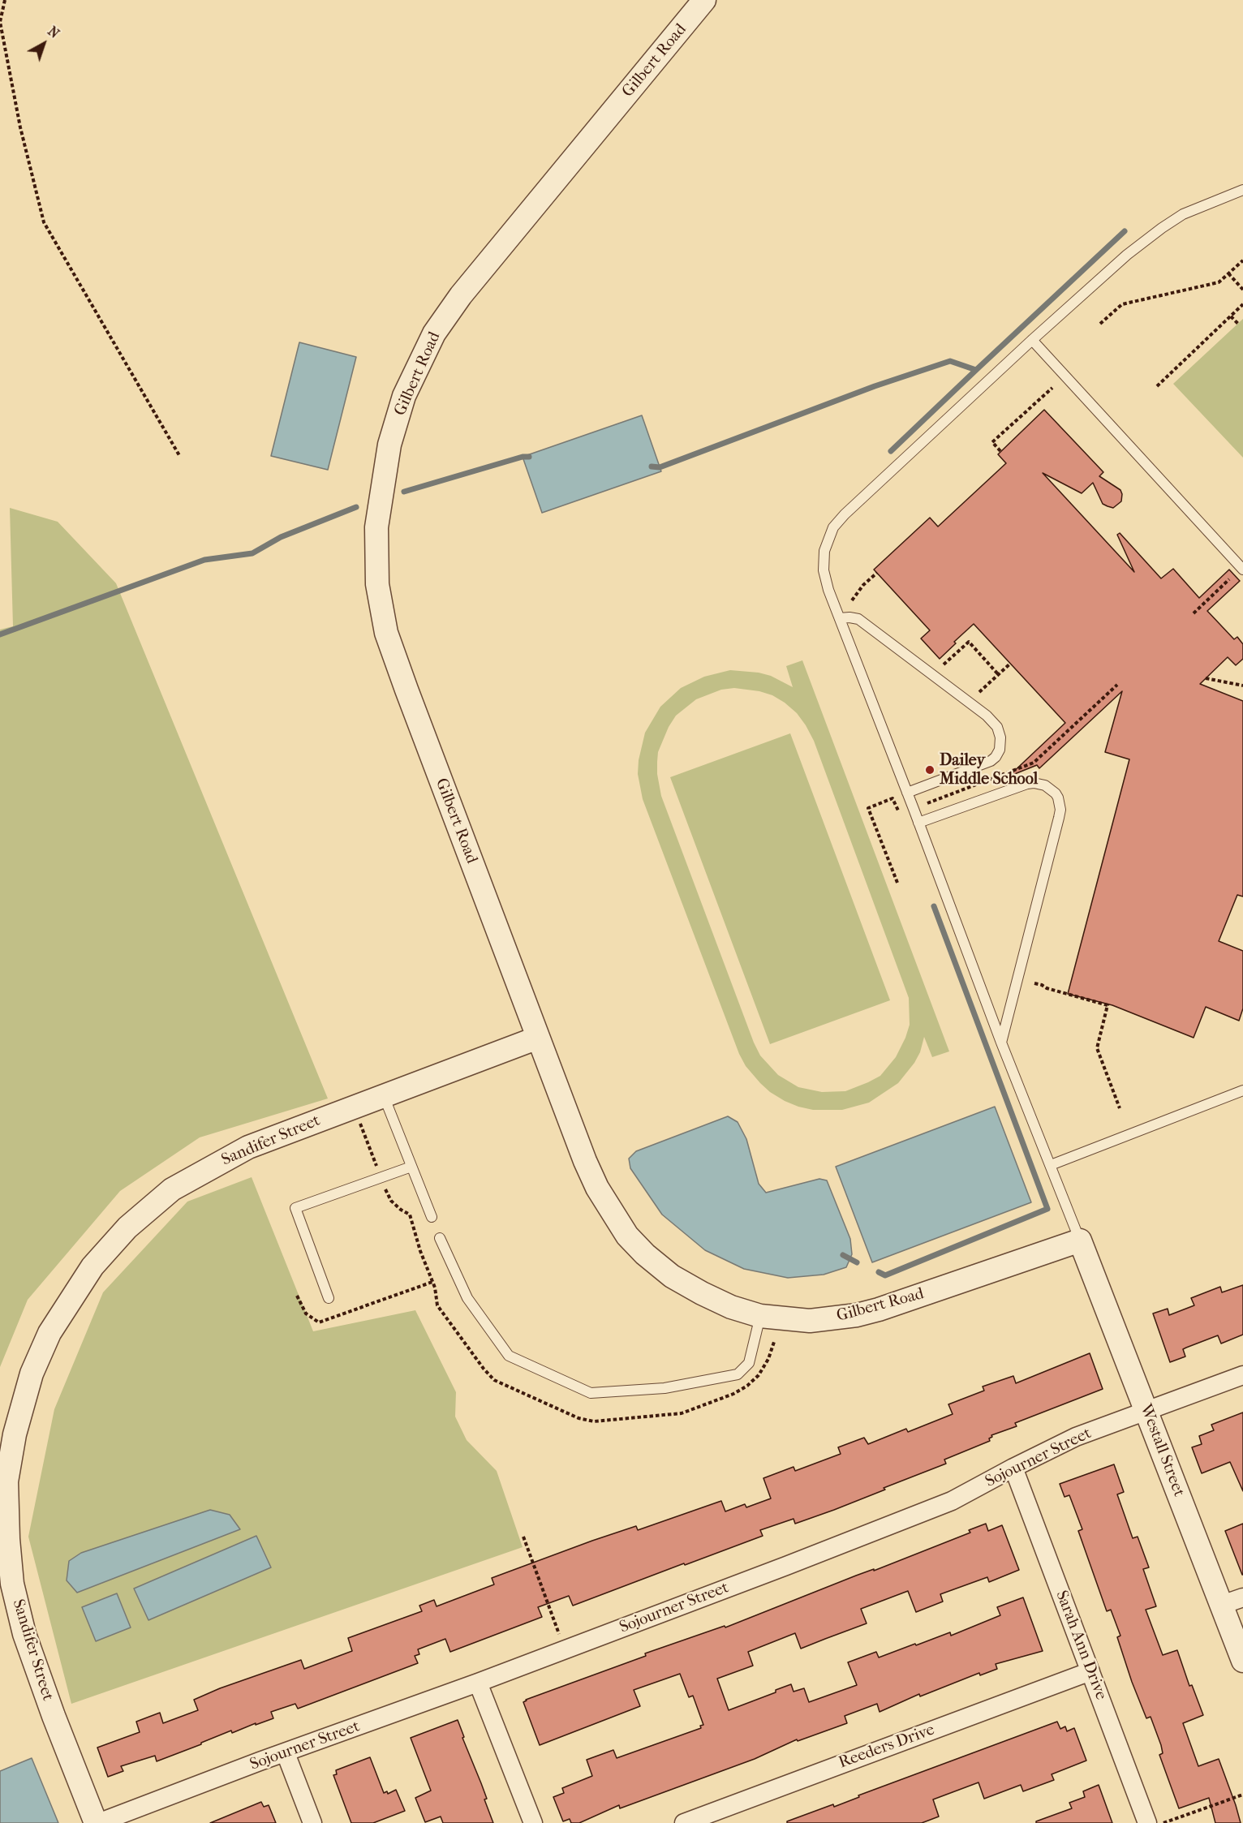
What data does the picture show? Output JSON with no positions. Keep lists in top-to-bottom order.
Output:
{
  "streets": {
    "street": [
      "Gilbert Road",
      "Sandifer Street",
      "Westall Street",
      "Sojourner Street",
      "Sarah Ann Drive",
      "Reeders Drive"
    ]
  },
  "crossings": [
    ["Gilbert Road", "Sandifer Street"],
    ["Gilbert Road", "Westall Street"],
    ["Sandifer Street", "Sojourner Street"],
    ["Westall Street", "Sojourner Street"],
    ["Sojourner Street", "Sarah Ann Drive"],
    ["Sarah Ann Drive", "Reeders Drive"]
  ],
  "places": ["Dailey Middle School"],
  "north": "top right"
}
